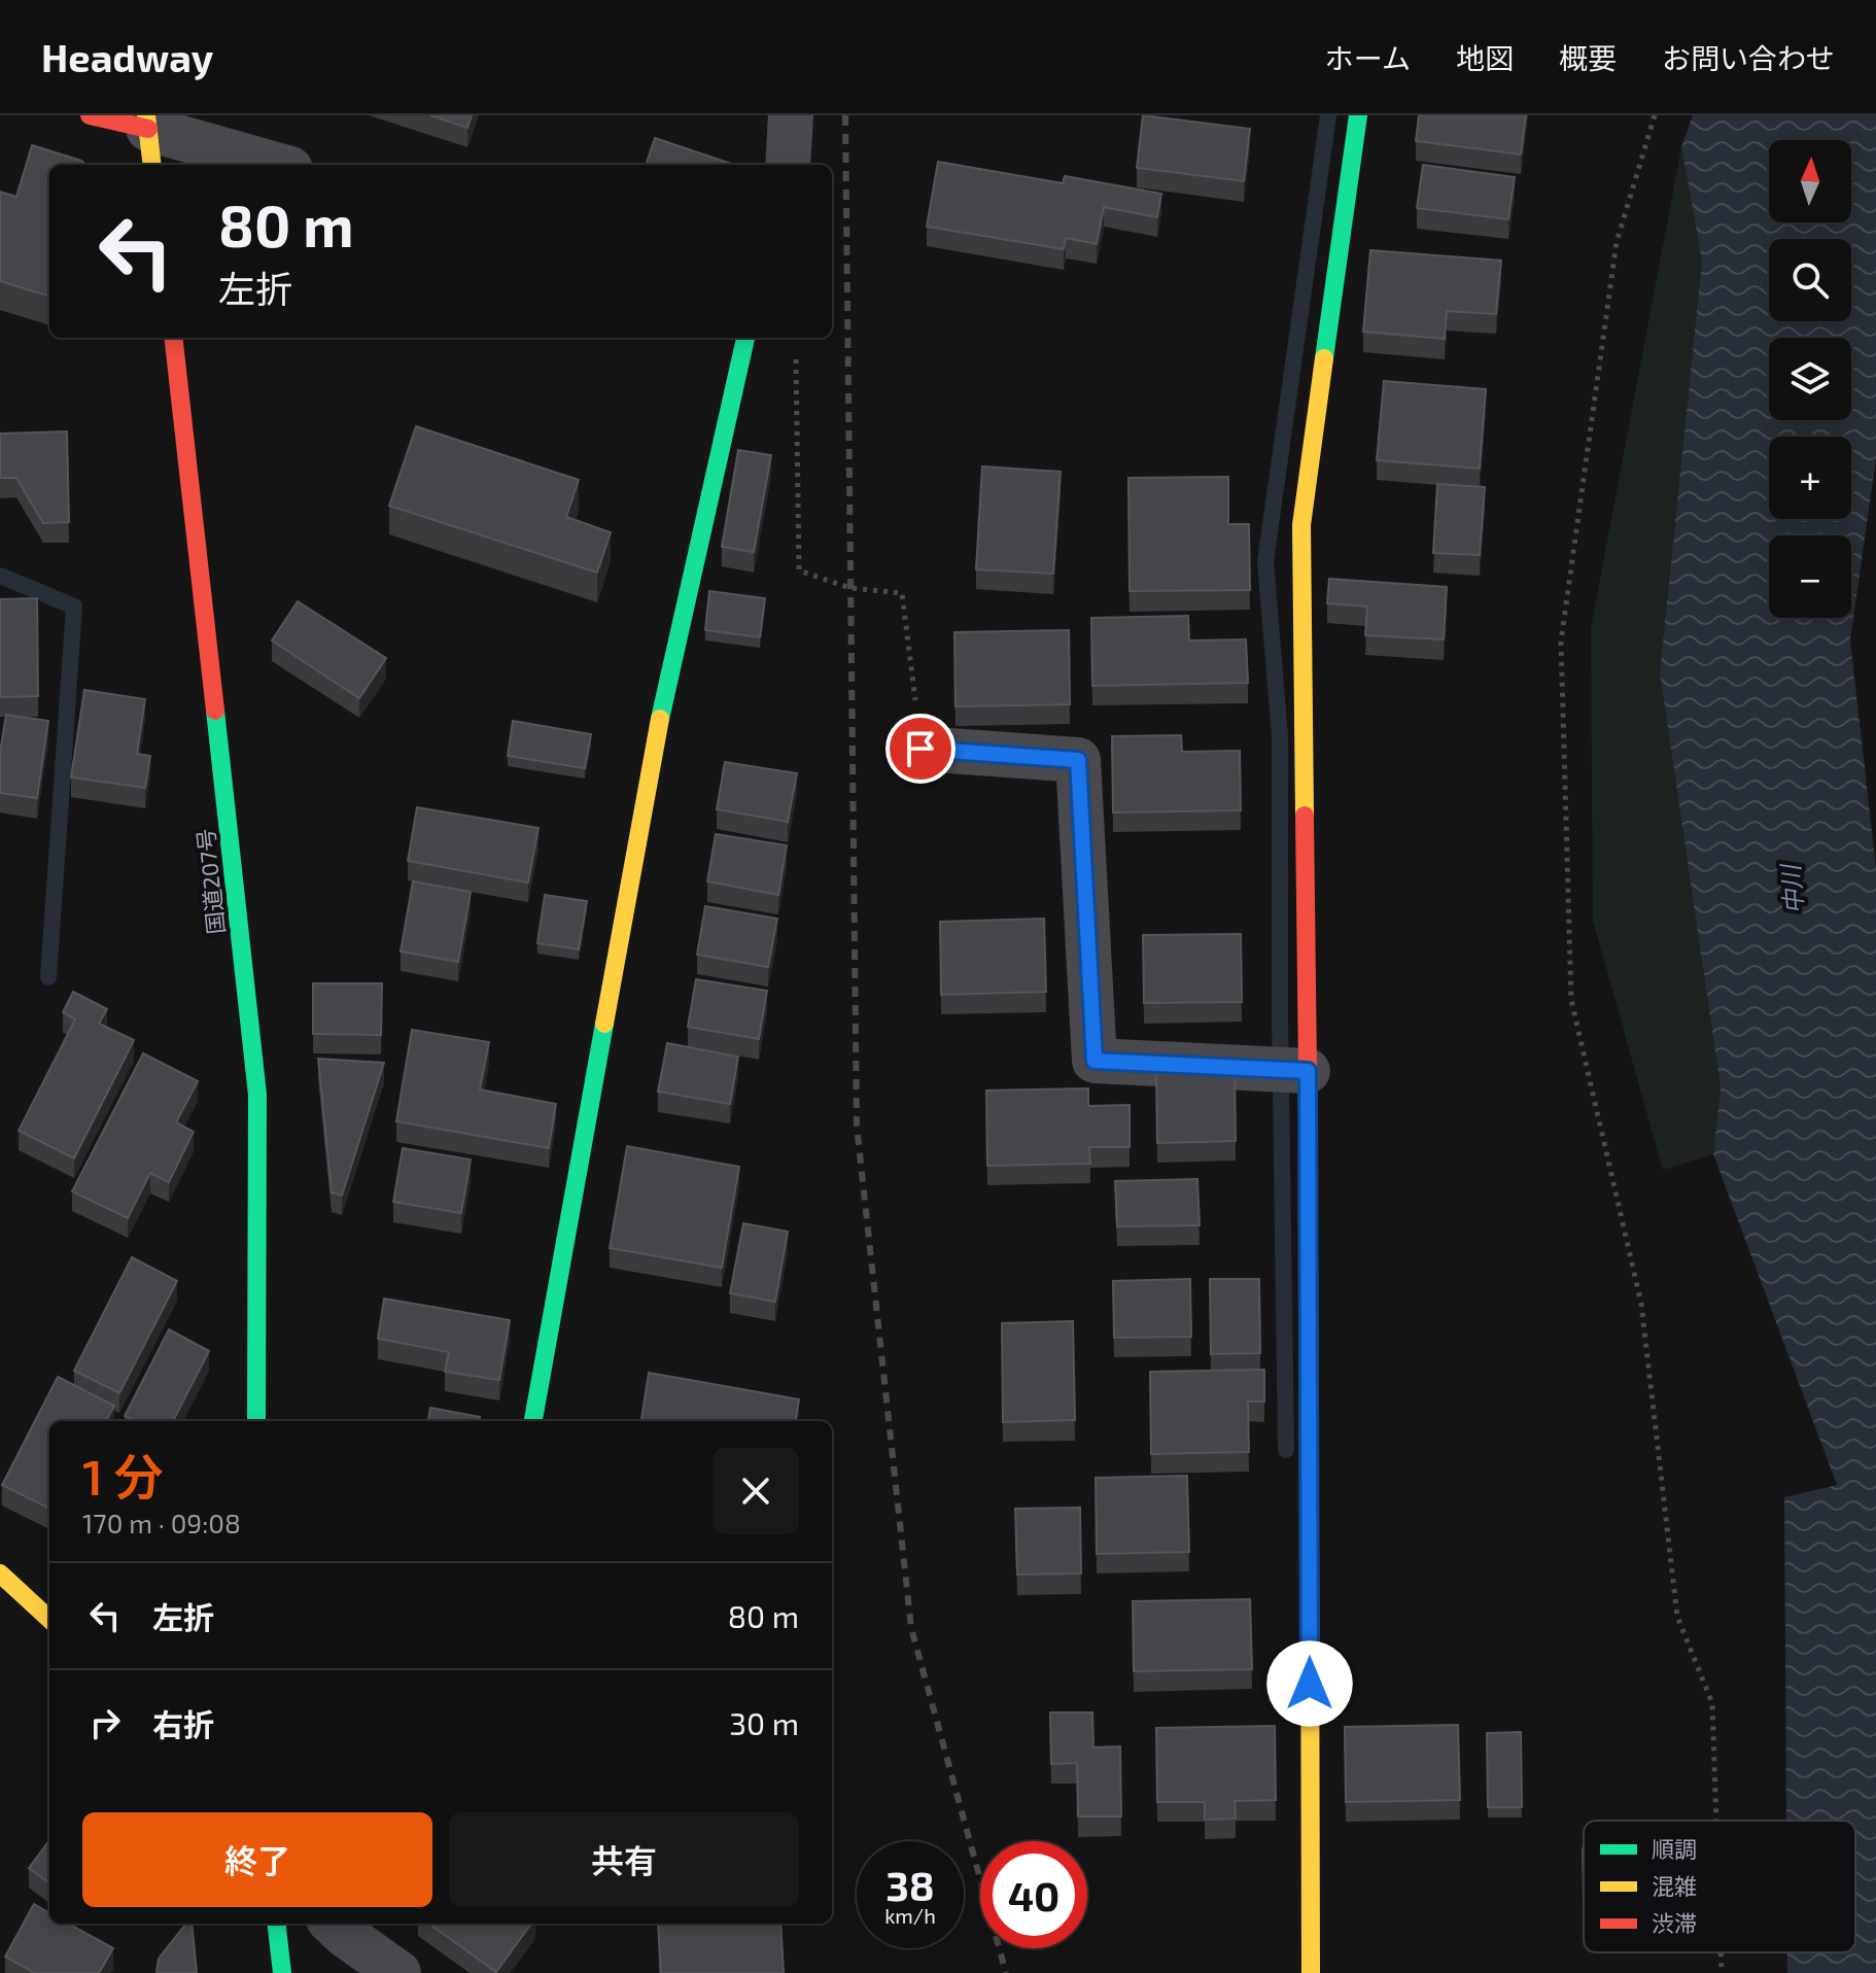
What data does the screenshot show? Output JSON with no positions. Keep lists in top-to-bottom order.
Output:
{
  "streets": {
    "main road": ["国道207号"]
  },
  "water": ["中川"],
  "legend": ["順調", "混雑", "渋滞"],
  "north": "top",
  "page": {
    "header": "Headway",
    "nav": [
      "ホーム",
      "地図",
      "概要",
      "お問い合わせ"
    ],
    "map_buttons": ["+", "−"],
    "turn": ["80 m", "左折"],
    "heading": ["1 分", "170 m · 09:08"],
    "list": [
      {
        "name": "左折",
        "value": "80 m"
      },
      {
        "name": "右折",
        "value": "30 m"
      }
    ],
    "buttons": ["終了", "共有"],
    "speed": "38 km/h",
    "limit": "40"
  }
}
